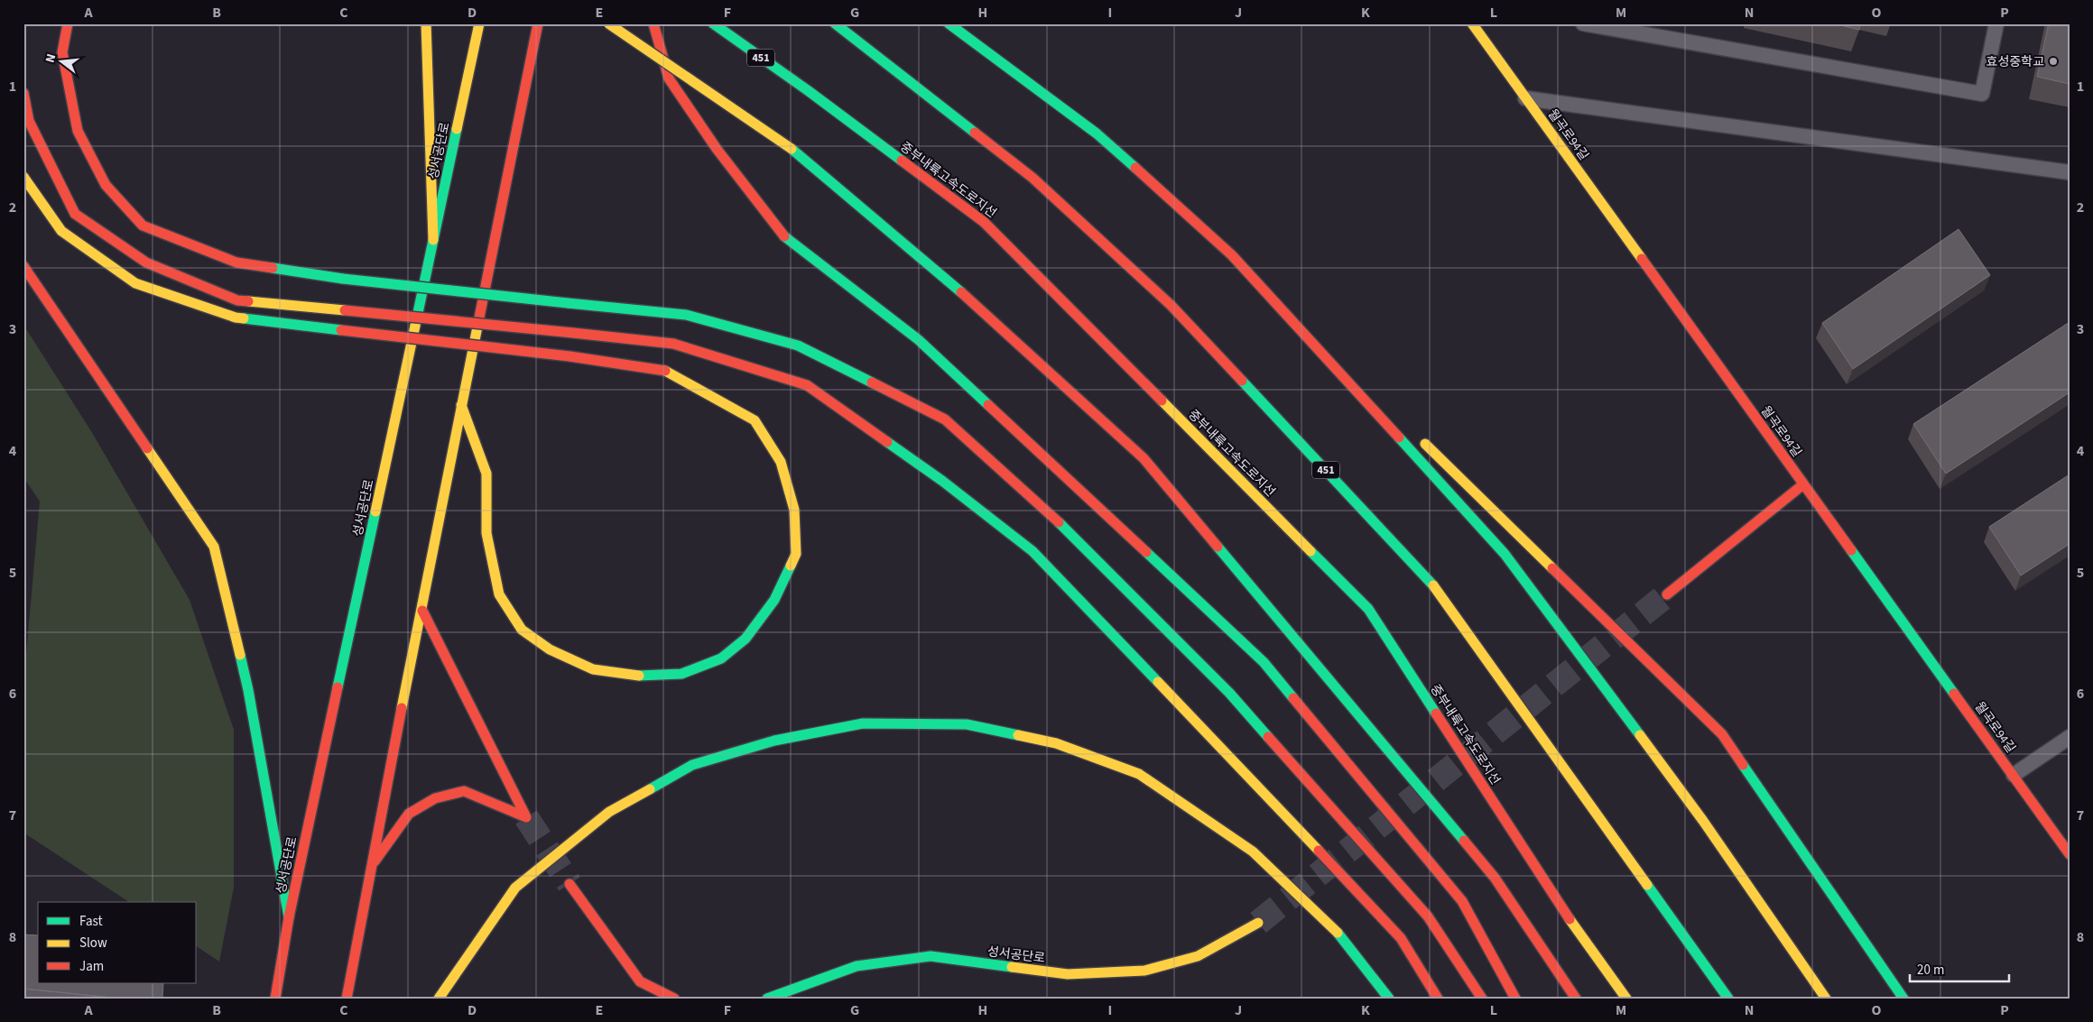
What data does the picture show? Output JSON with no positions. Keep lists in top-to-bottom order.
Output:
{
  "streets": {
    "main road": [
      "451",
      "월곡로94길",
      "성서공단로",
      "중부내륙고속도로지선"
    ]
  },
  "places": ["효성중학교"],
  "legend": ["Fast", "Slow", "Jam"],
  "scale_bar": "20 m",
  "north": "left",
  "grid": {
    "columns": [
      "A",
      "B",
      "C",
      "D",
      "E",
      "F",
      "G",
      "H",
      "I",
      "J",
      "K",
      "L",
      "M",
      "N",
      "O",
      "P"
    ],
    "rows": [
      "1",
      "2",
      "3",
      "4",
      "5",
      "6",
      "7",
      "8"
    ]
  }
}
